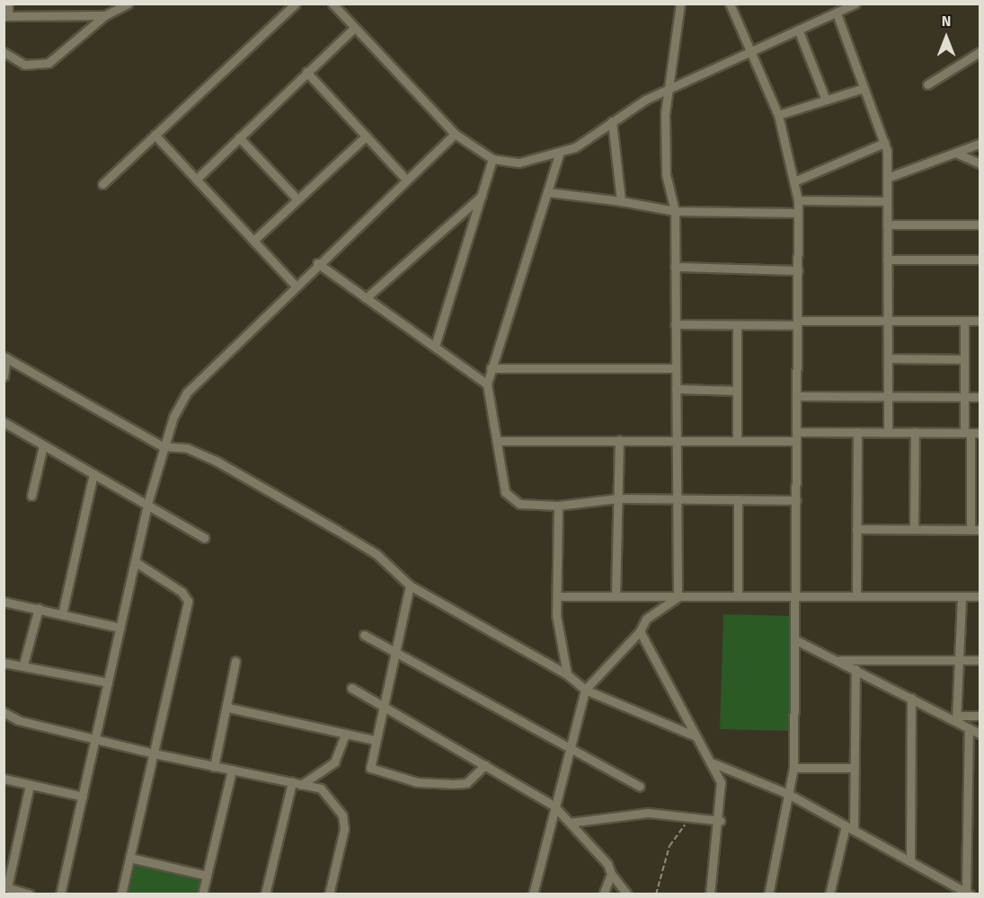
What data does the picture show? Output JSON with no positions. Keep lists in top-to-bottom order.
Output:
{
  "north": "top"
}
